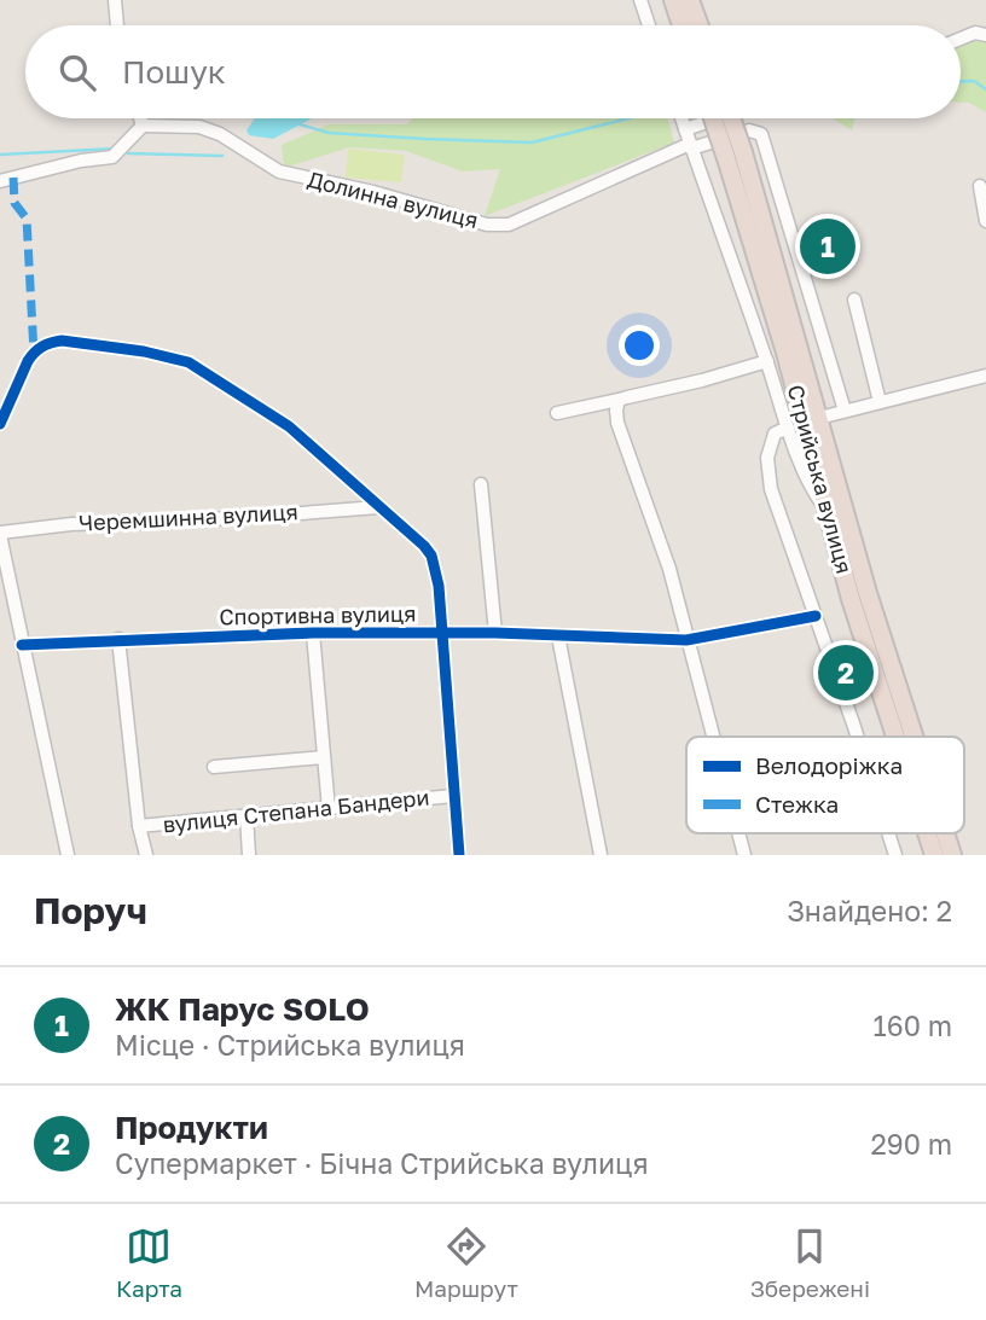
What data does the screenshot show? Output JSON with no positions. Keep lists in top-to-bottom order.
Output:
{
  "streets": {
    "highway": ["Стрийська вулиця"],
    "street": [
      "Долинна вулиця",
      "Черемшинна вулиця",
      "Спортивна вулиця",
      "вулиця Степана Бандери"
    ]
  },
  "legend": ["Велодоріжка", "Стежка"],
  "page": {
    "search": "Пошук",
    "pins": ["1", "2"],
    "heading": ["Поруч", "Знайдено: 2"],
    "list": [
      {
        "mark": "1",
        "name": "ЖК Парус SOLO",
        "note": "Місце · Стрийська вулиця",
        "value": "160 m"
      },
      {
        "mark": "2",
        "name": "Продукти",
        "note": "Супермаркет · Бічна Стрийська вулиця",
        "value": "290 m"
      }
    ],
    "nav": ["Карта", "Маршрут", "Збережені"]
  }
}
